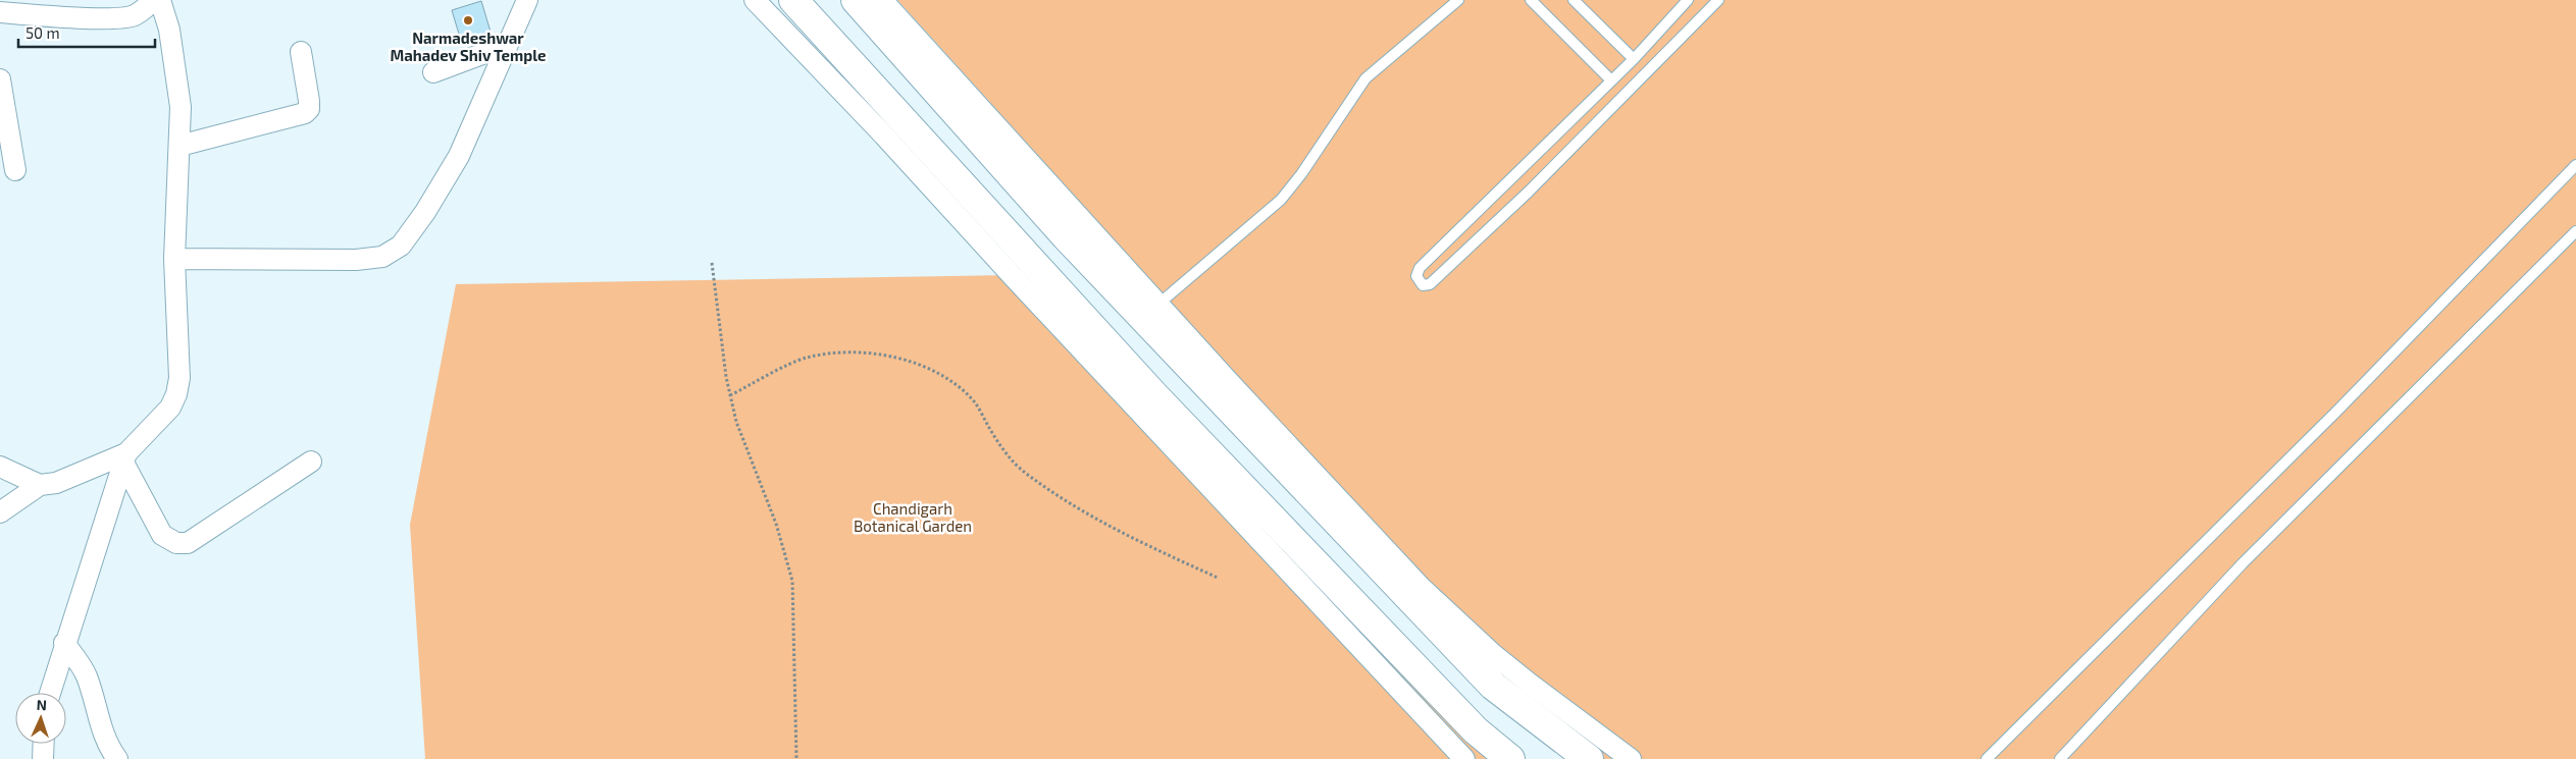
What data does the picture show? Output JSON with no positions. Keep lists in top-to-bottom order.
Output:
{
  "parks": ["Chandigarh Botanical Garden"],
  "places": ["Narmadeshwar Mahadev Shiv Temple"],
  "scale_bar": "50 m",
  "north": "top"
}
